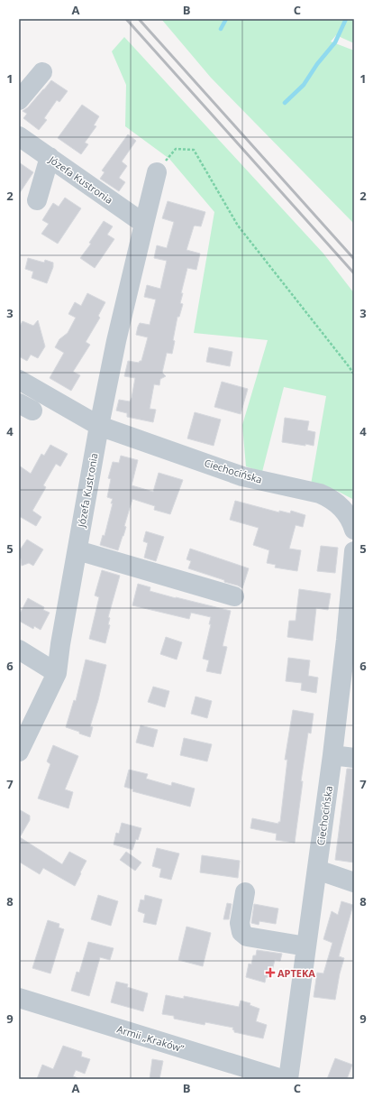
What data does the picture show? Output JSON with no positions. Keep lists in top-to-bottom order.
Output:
{
  "streets": {
    "street": ["Józefa Kustronia", "Ciechocińska", "Armii „Kraków”"]
  },
  "crossings": [
    ["Józefa Kustronia", "Ciechocińska"]
  ],
  "places": {
    "health": ["APTEKA"]
  },
  "grid": {
    "columns": ["A", "B", "C"],
    "rows": [
      "1",
      "2",
      "3",
      "4",
      "5",
      "6",
      "7",
      "8",
      "9"
    ]
  }
}
